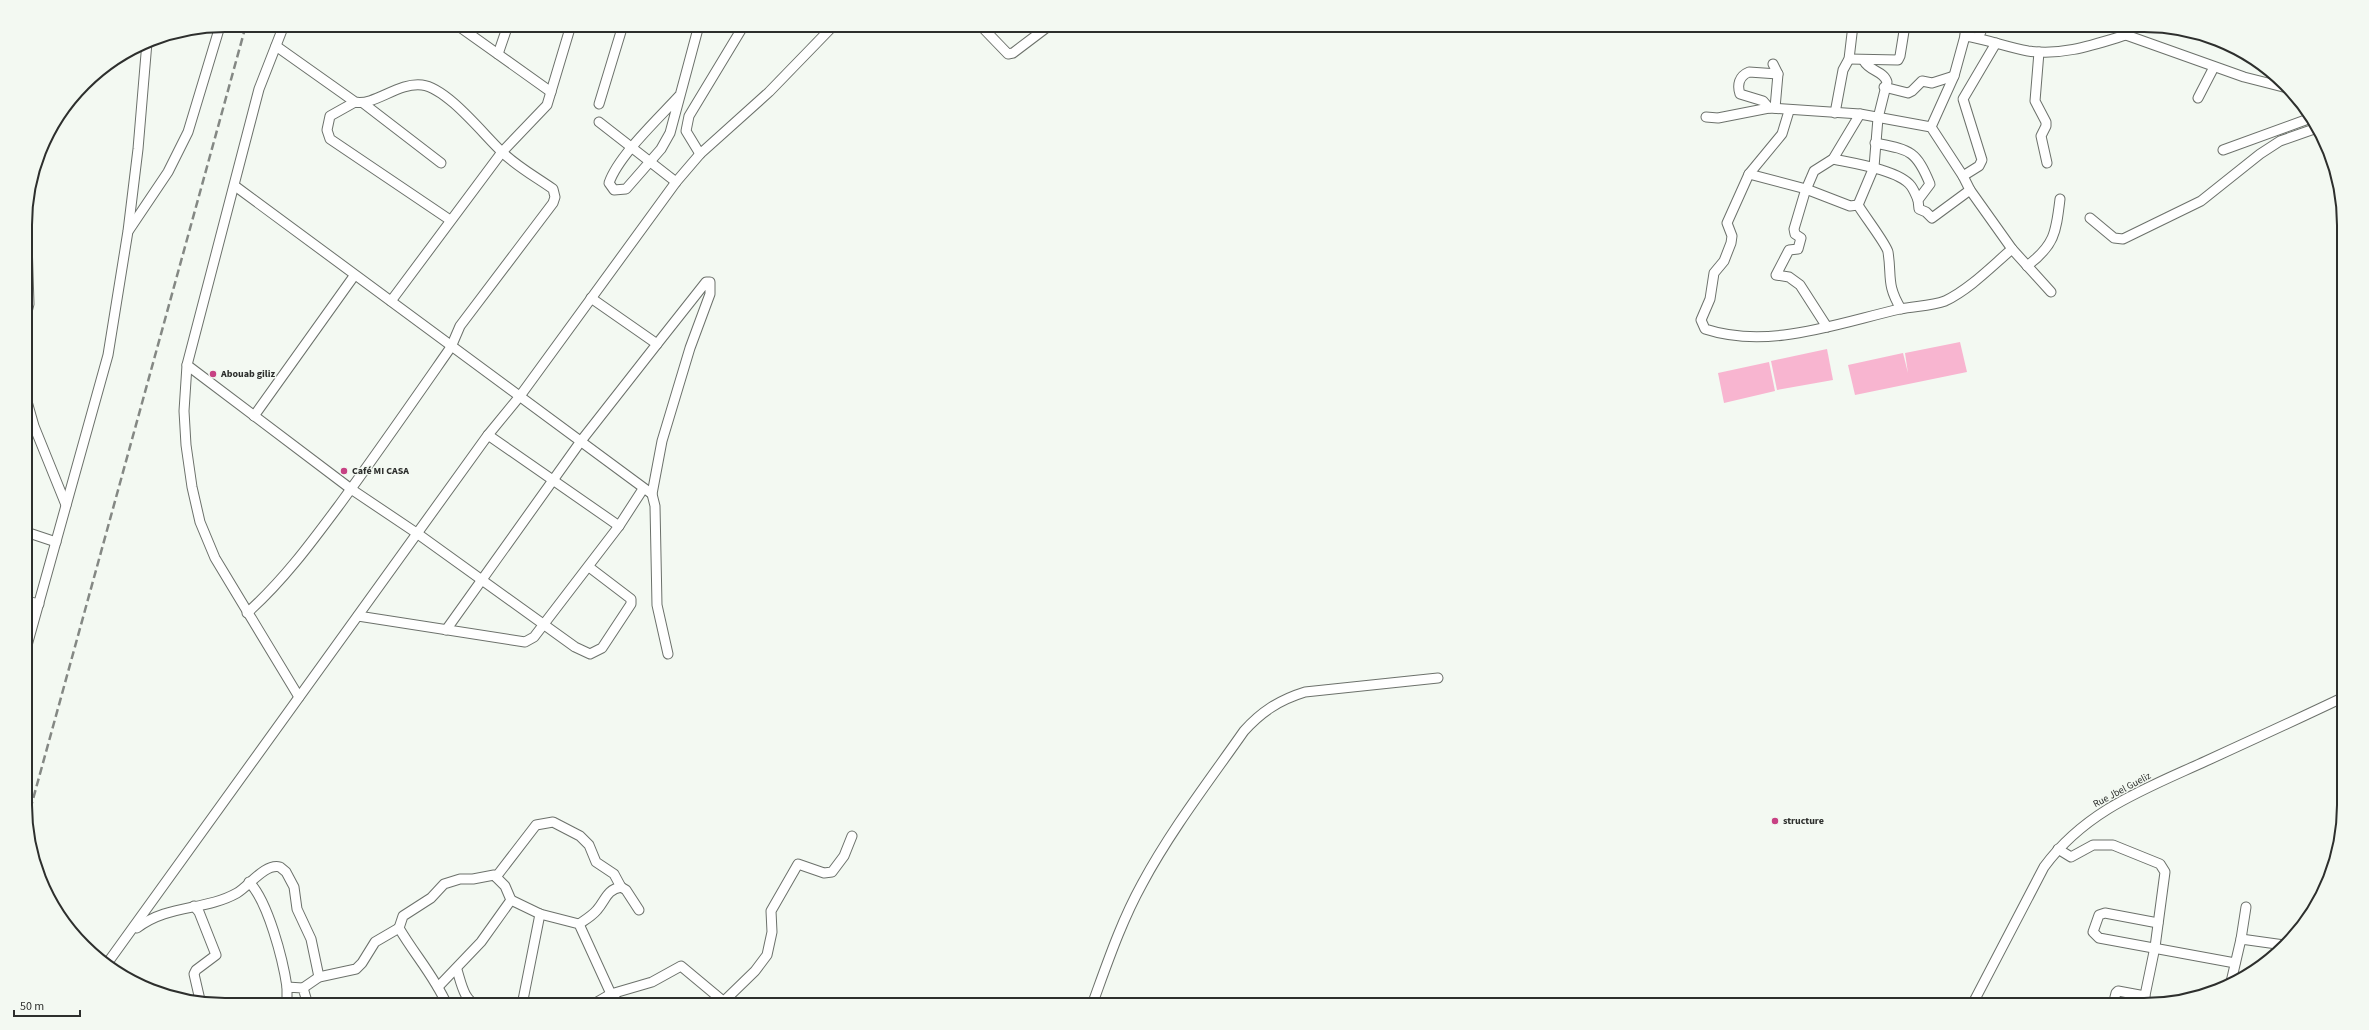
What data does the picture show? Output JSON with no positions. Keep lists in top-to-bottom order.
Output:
{
  "streets": {
    "street": ["Rue Jbel Gueliz"]
  },
  "places": ["Abouab giliz", "Café MI CASA", "structure"],
  "scale_bar": "50 m"
}
